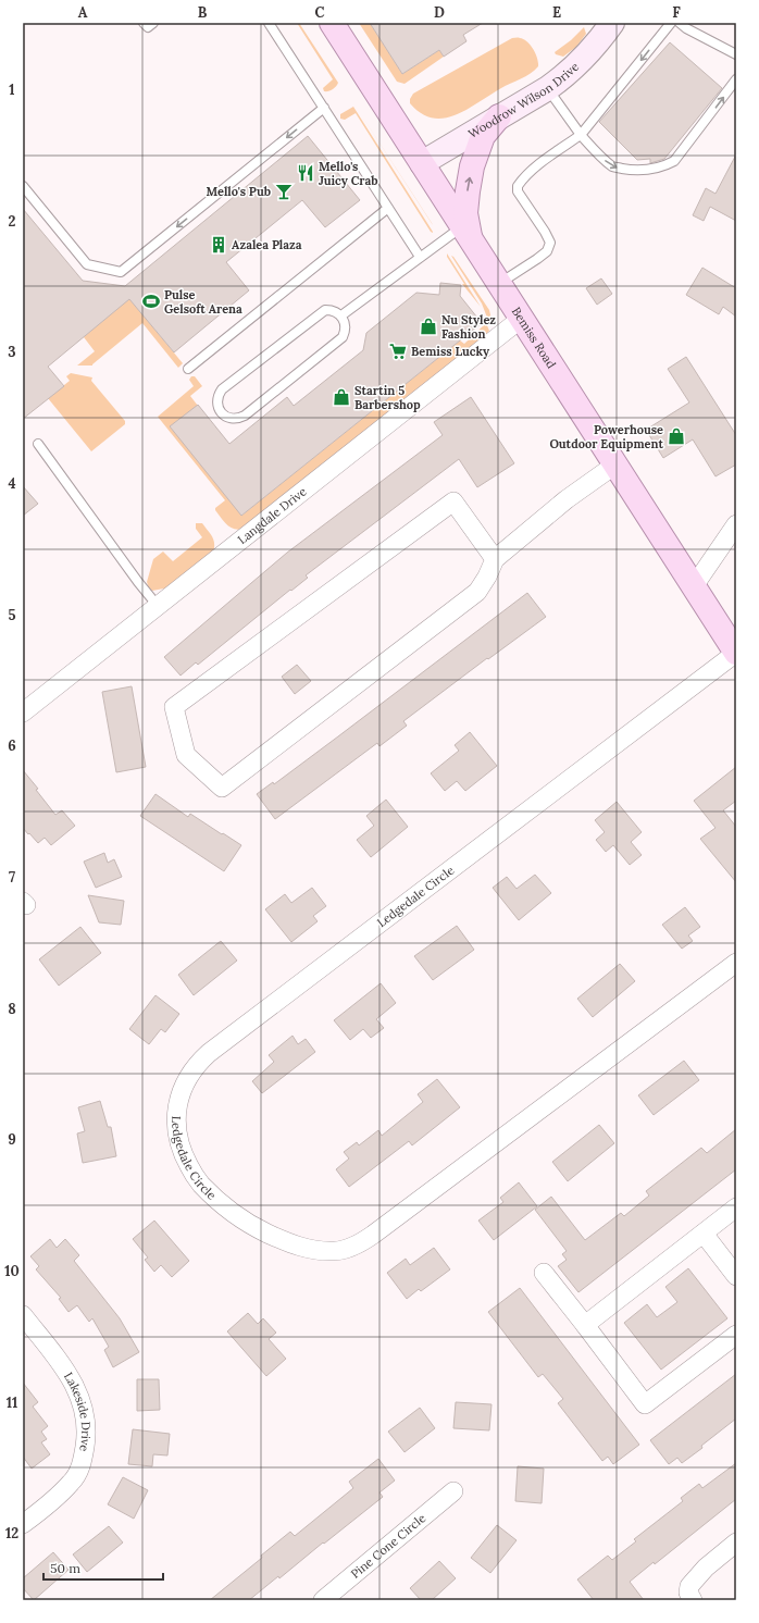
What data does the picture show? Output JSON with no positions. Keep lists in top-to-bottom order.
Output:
{
  "streets": {
    "main road": ["Woodrow Wilson Drive", "Bemiss Road"],
    "street": [
      "Langdale Drive",
      "Ledgedale Circle",
      "Lakeside Drive",
      "Pine Cone Circle"
    ]
  },
  "crossings": [
    ["Woodrow Wilson Drive", "Bemiss Road"],
    ["Bemiss Road", "Langdale Drive"],
    ["Bemiss Road", "Ledgedale Circle"]
  ],
  "places": {
    "restaurant": ["Mello's Juicy Crab"],
    "bar": ["Mello's Pub"],
    "building": ["Azalea Plaza"],
    "sports": ["Pulse Gelsoft Arena"],
    "shop": ["Nu Stylez Fashion", "Startin 5 Barbershop", "Powerhouse Outdoor Equipment"],
    "supermarket": ["Bemiss Lucky"]
  },
  "scale_bar": "50 m",
  "grid": {
    "columns": [
      "A",
      "B",
      "C",
      "D",
      "E",
      "F"
    ],
    "rows": [
      "1",
      "2",
      "3",
      "4",
      "5",
      "6",
      "7",
      "8",
      "9",
      "10",
      "11",
      "12"
    ]
  }
}
